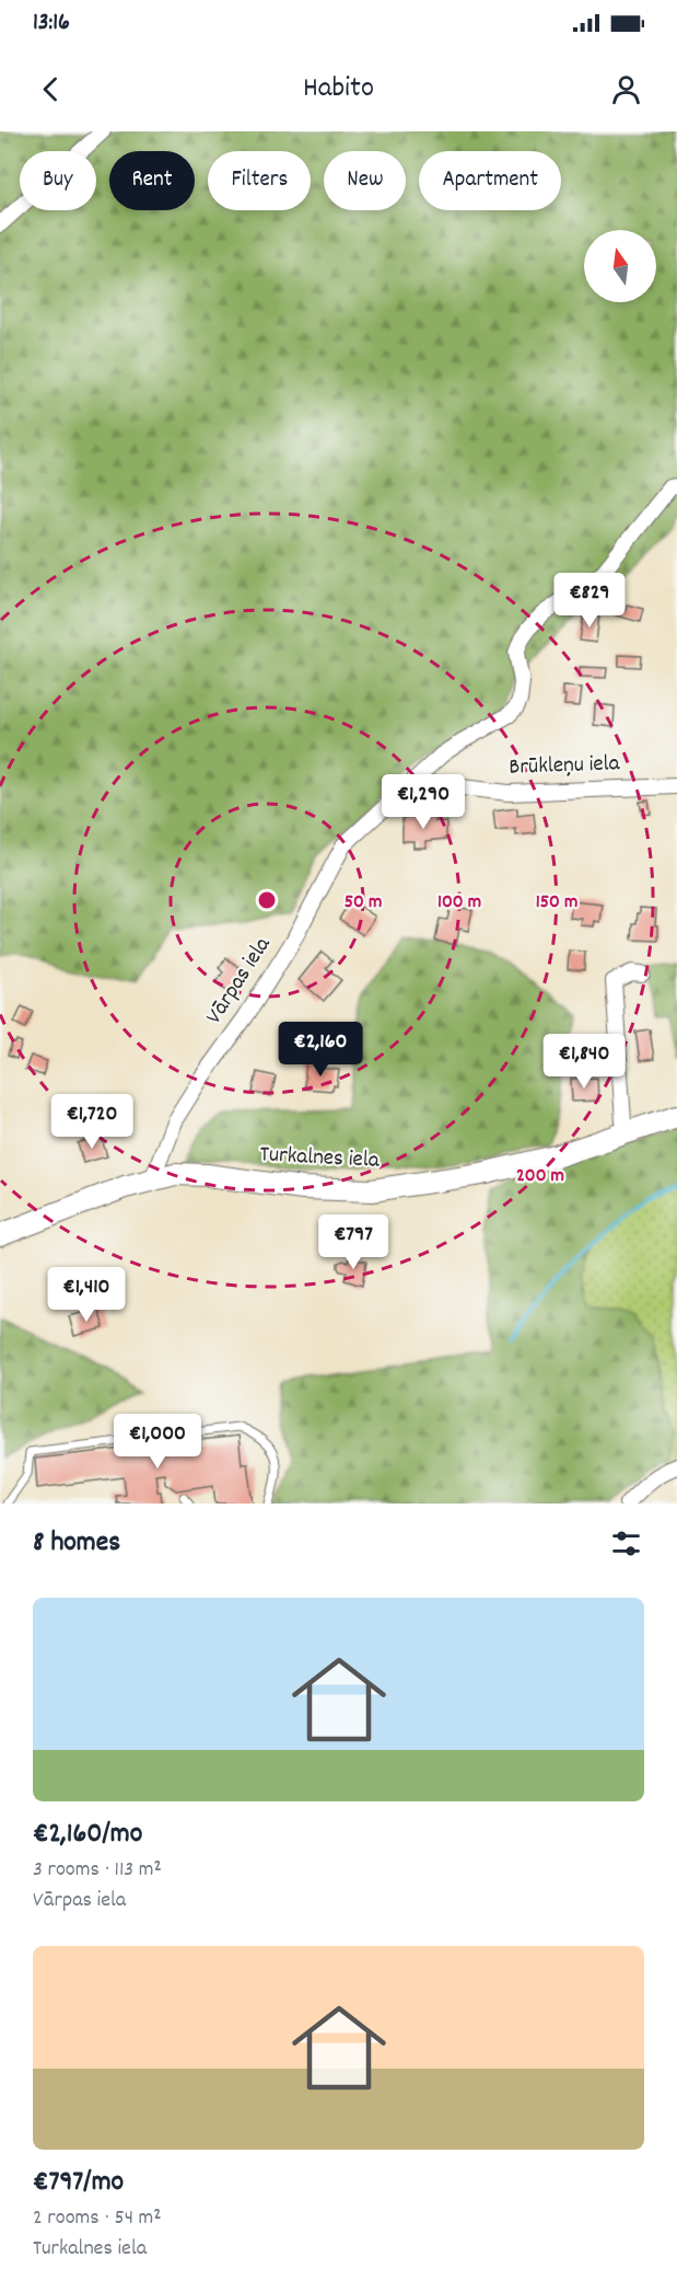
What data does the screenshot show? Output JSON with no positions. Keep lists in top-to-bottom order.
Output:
{
  "streets": {
    "main road": ["Turkalnes iela"],
    "street": ["Brūkleņu iela", "Vārpas iela"]
  },
  "crossings": [
    ["Brūkleņu iela", "Vārpas iela"],
    ["Vārpas iela", "Turkalnes iela"]
  ],
  "north": "top",
  "page": {
    "status": "13:16",
    "header": "Habito",
    "chip": [
      "Buy",
      "Rent",
      "Filters",
      "New",
      "Apartment"
    ],
    "price": [
      "€829",
      "€1,290",
      "€2,160",
      "€1,840",
      "€1,720",
      "€797",
      "€1,410",
      "€1,000"
    ],
    "heading": "8 homes",
    "list": [
      {
        "name": "€2,160/mo",
        "note": "3 rooms · 113 m² · Vārpas iela"
      },
      {
        "name": "€797/mo",
        "note": "2 rooms · 54 m² · Turkalnes iela"
      }
    ]
  },
  "rings": [
    "50 m",
    "100 m",
    "150 m",
    "200 m"
  ]
}
